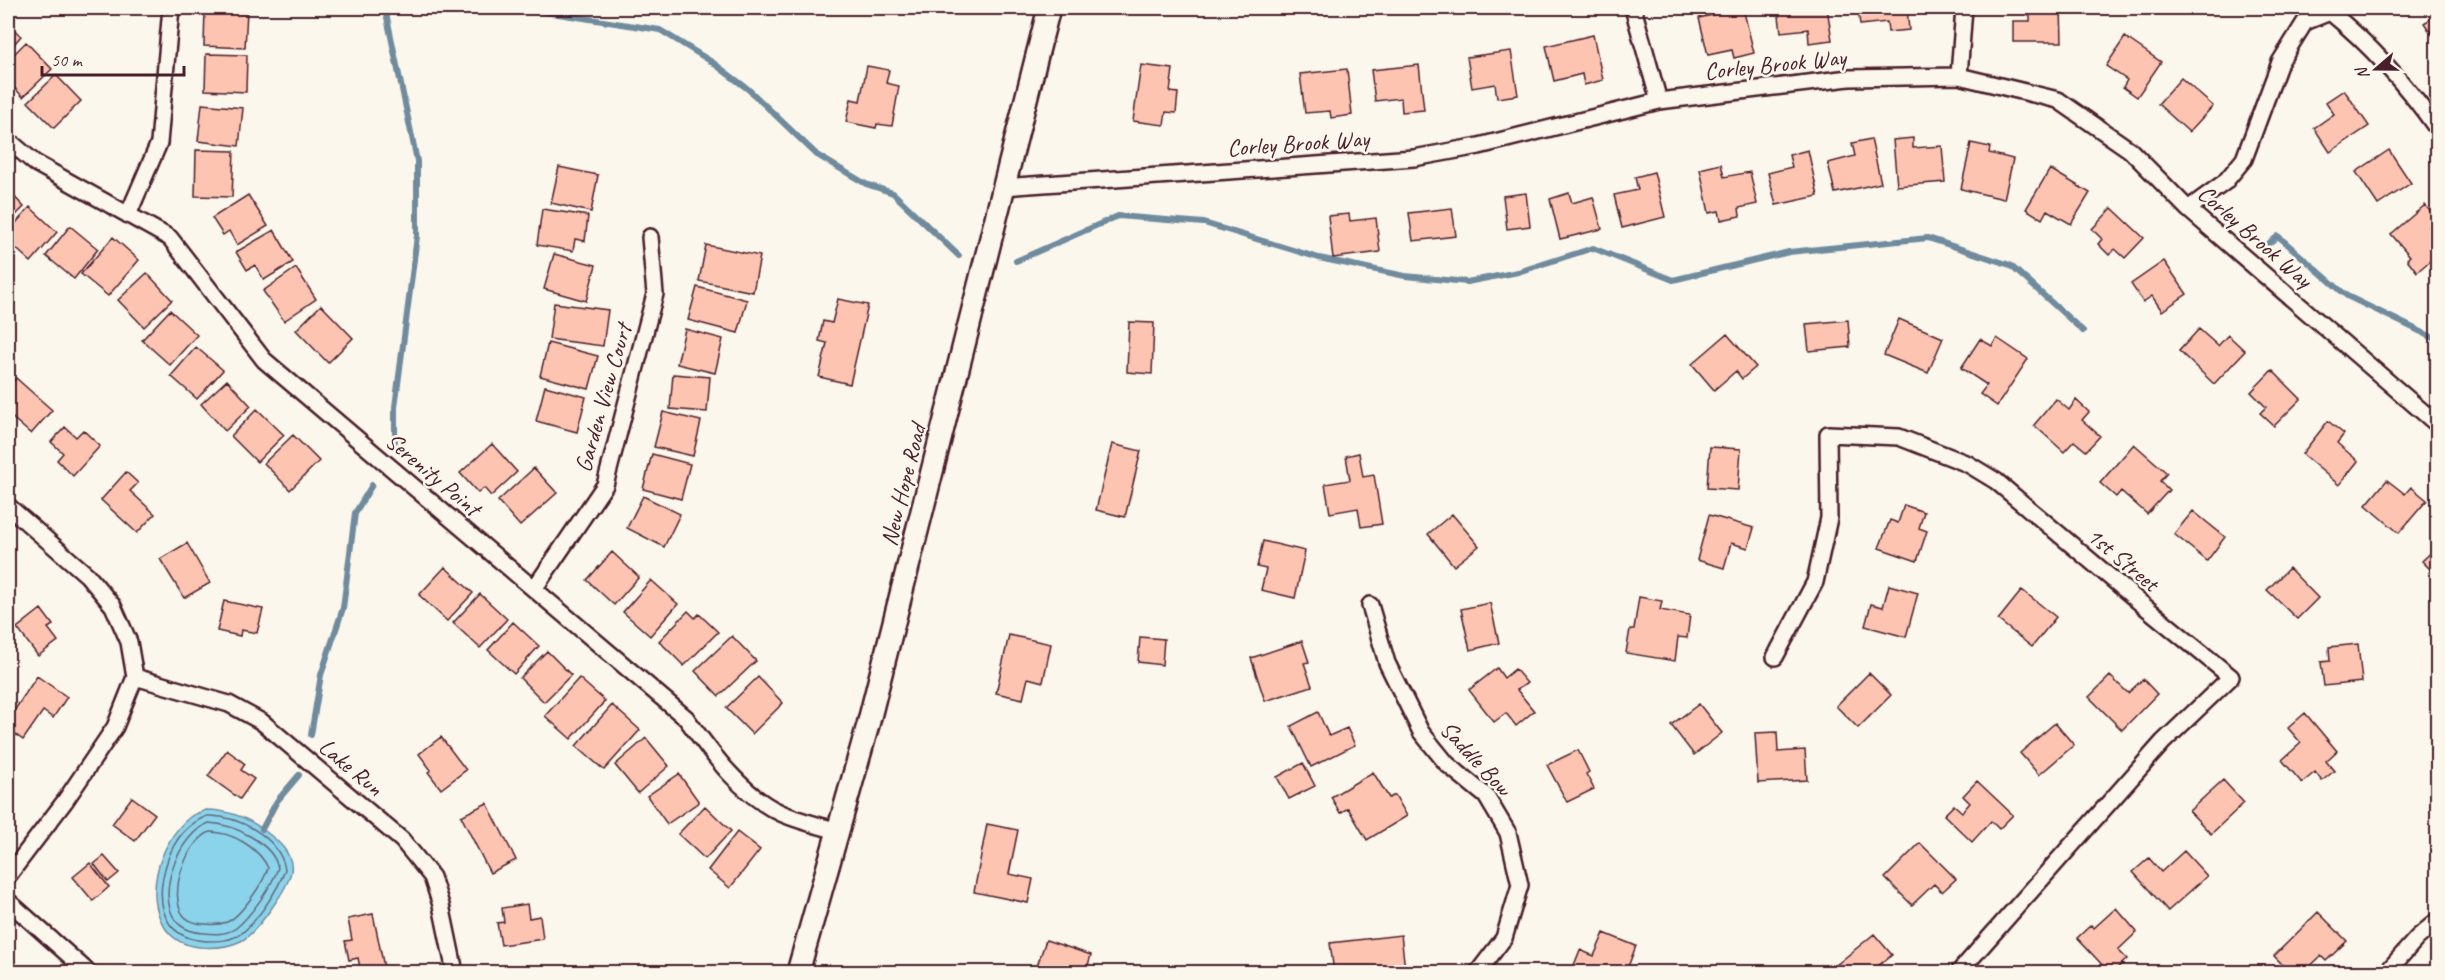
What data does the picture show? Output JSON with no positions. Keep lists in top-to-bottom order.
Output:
{
  "streets": {
    "street": [
      "Corley Brook Way",
      "Garden View Court",
      "Serenity Point",
      "New Hope Road",
      "1st Street",
      "Saddle Bow",
      "Lake Run"
    ]
  },
  "crossings": [
    ["Corley Brook Way", "New Hope Road"],
    ["Garden View Court", "Serenity Point"],
    ["Serenity Point", "New Hope Road"]
  ],
  "scale_bar": "50 m",
  "north": "left"
}
